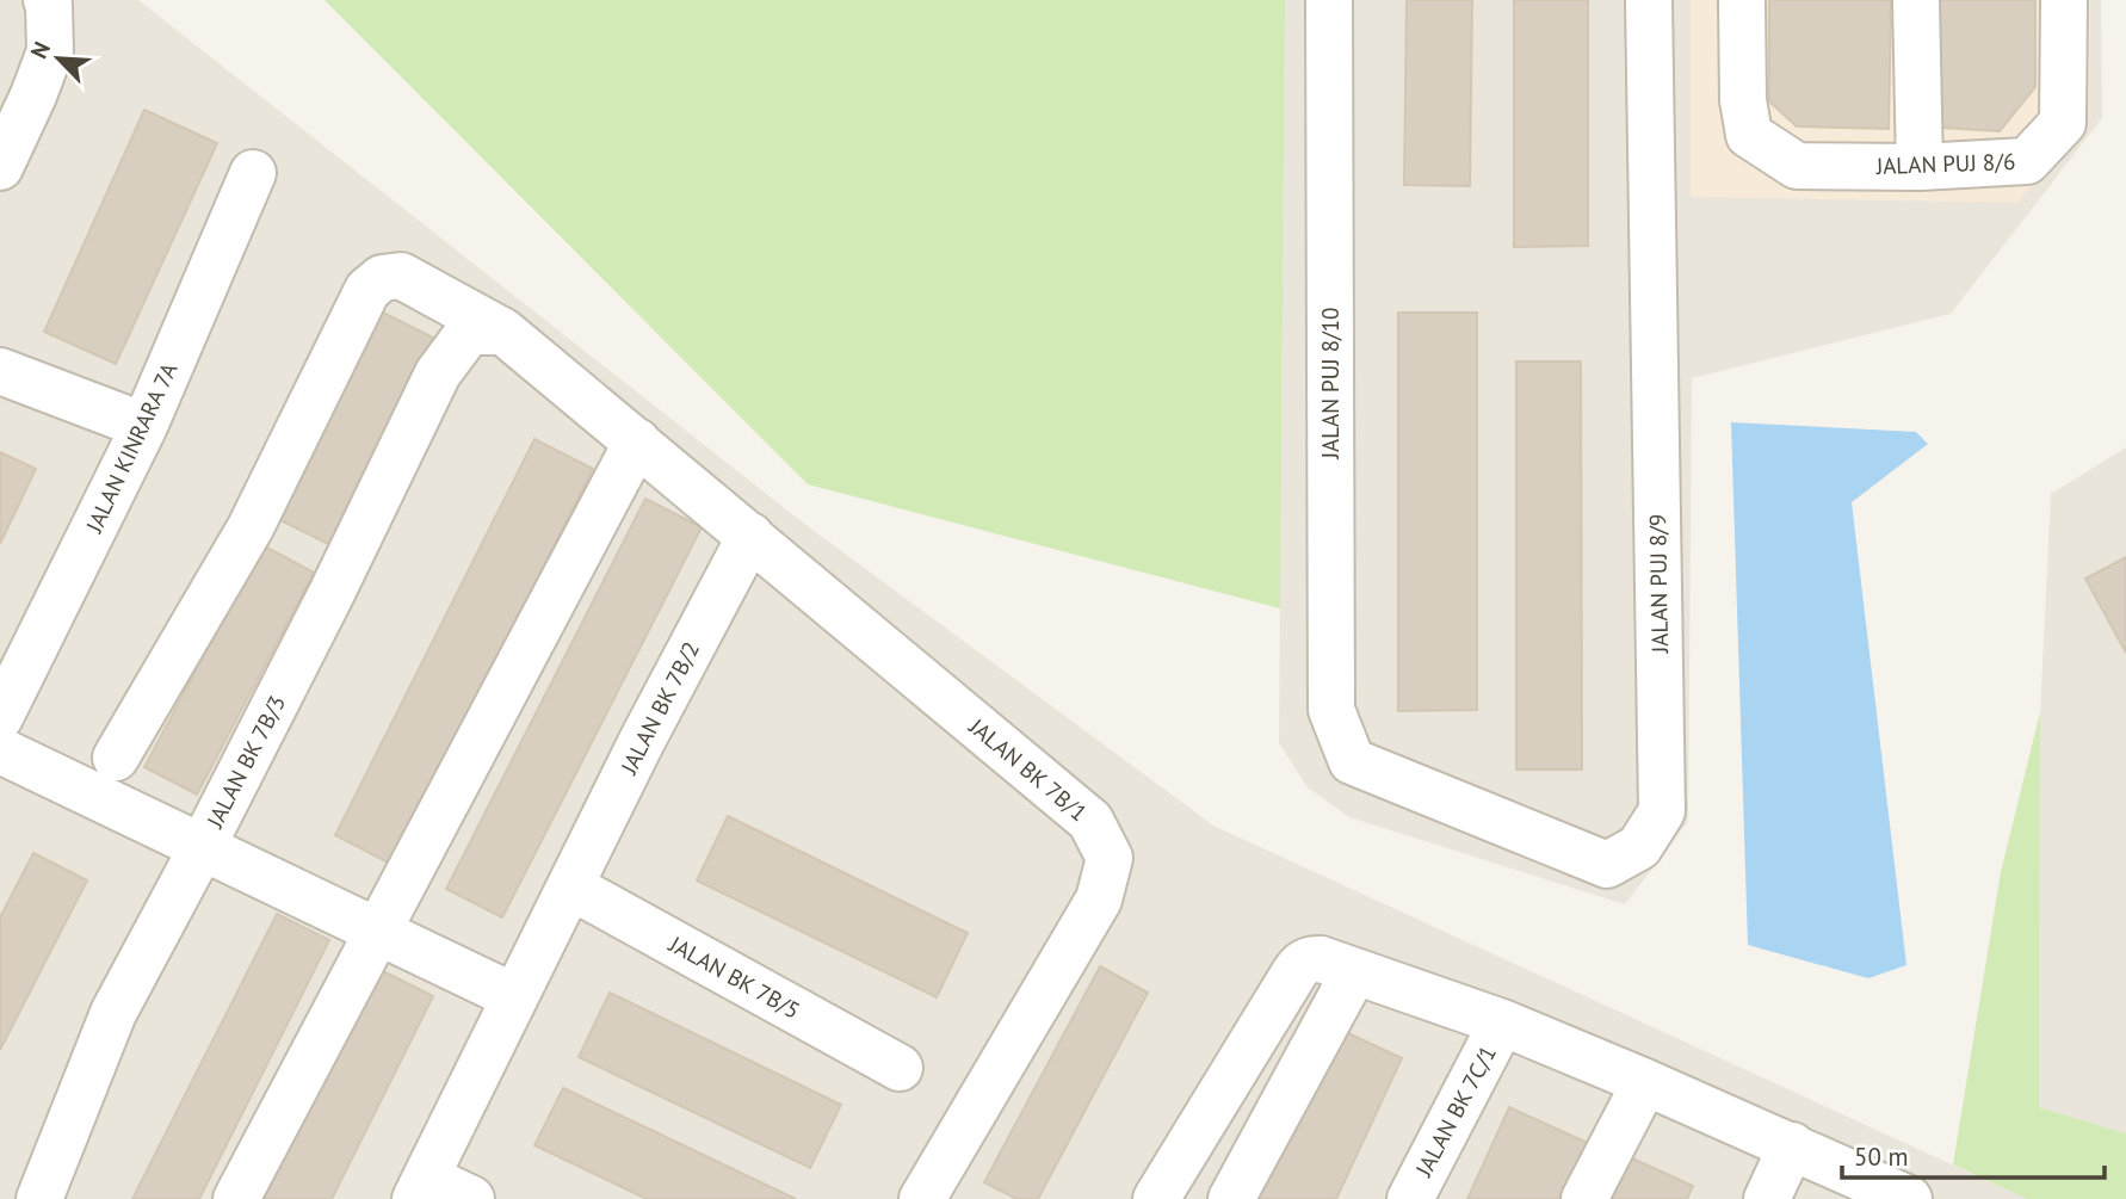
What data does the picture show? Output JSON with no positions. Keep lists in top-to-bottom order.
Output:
{
  "streets": {
    "street": [
      "JALAN PUJ 8/6",
      "JALAN PUJ 8/10",
      "JALAN KINRARA 7A",
      "JALAN PUJ 8/9",
      "JALAN BK 7B/2",
      "JALAN BK 7B/3",
      "JALAN BK 7B/1",
      "JALAN BK 7B/5",
      "JALAN BK 7C/1"
    ]
  },
  "crossings": [
    ["JALAN PUJ 8/10", "JALAN PUJ 8/9"],
    ["JALAN BK 7B/2", "JALAN BK 7B/1"],
    ["JALAN BK 7B/2", "JALAN BK 7B/5"]
  ],
  "scale_bar": "50 m",
  "north": "top left"
}
